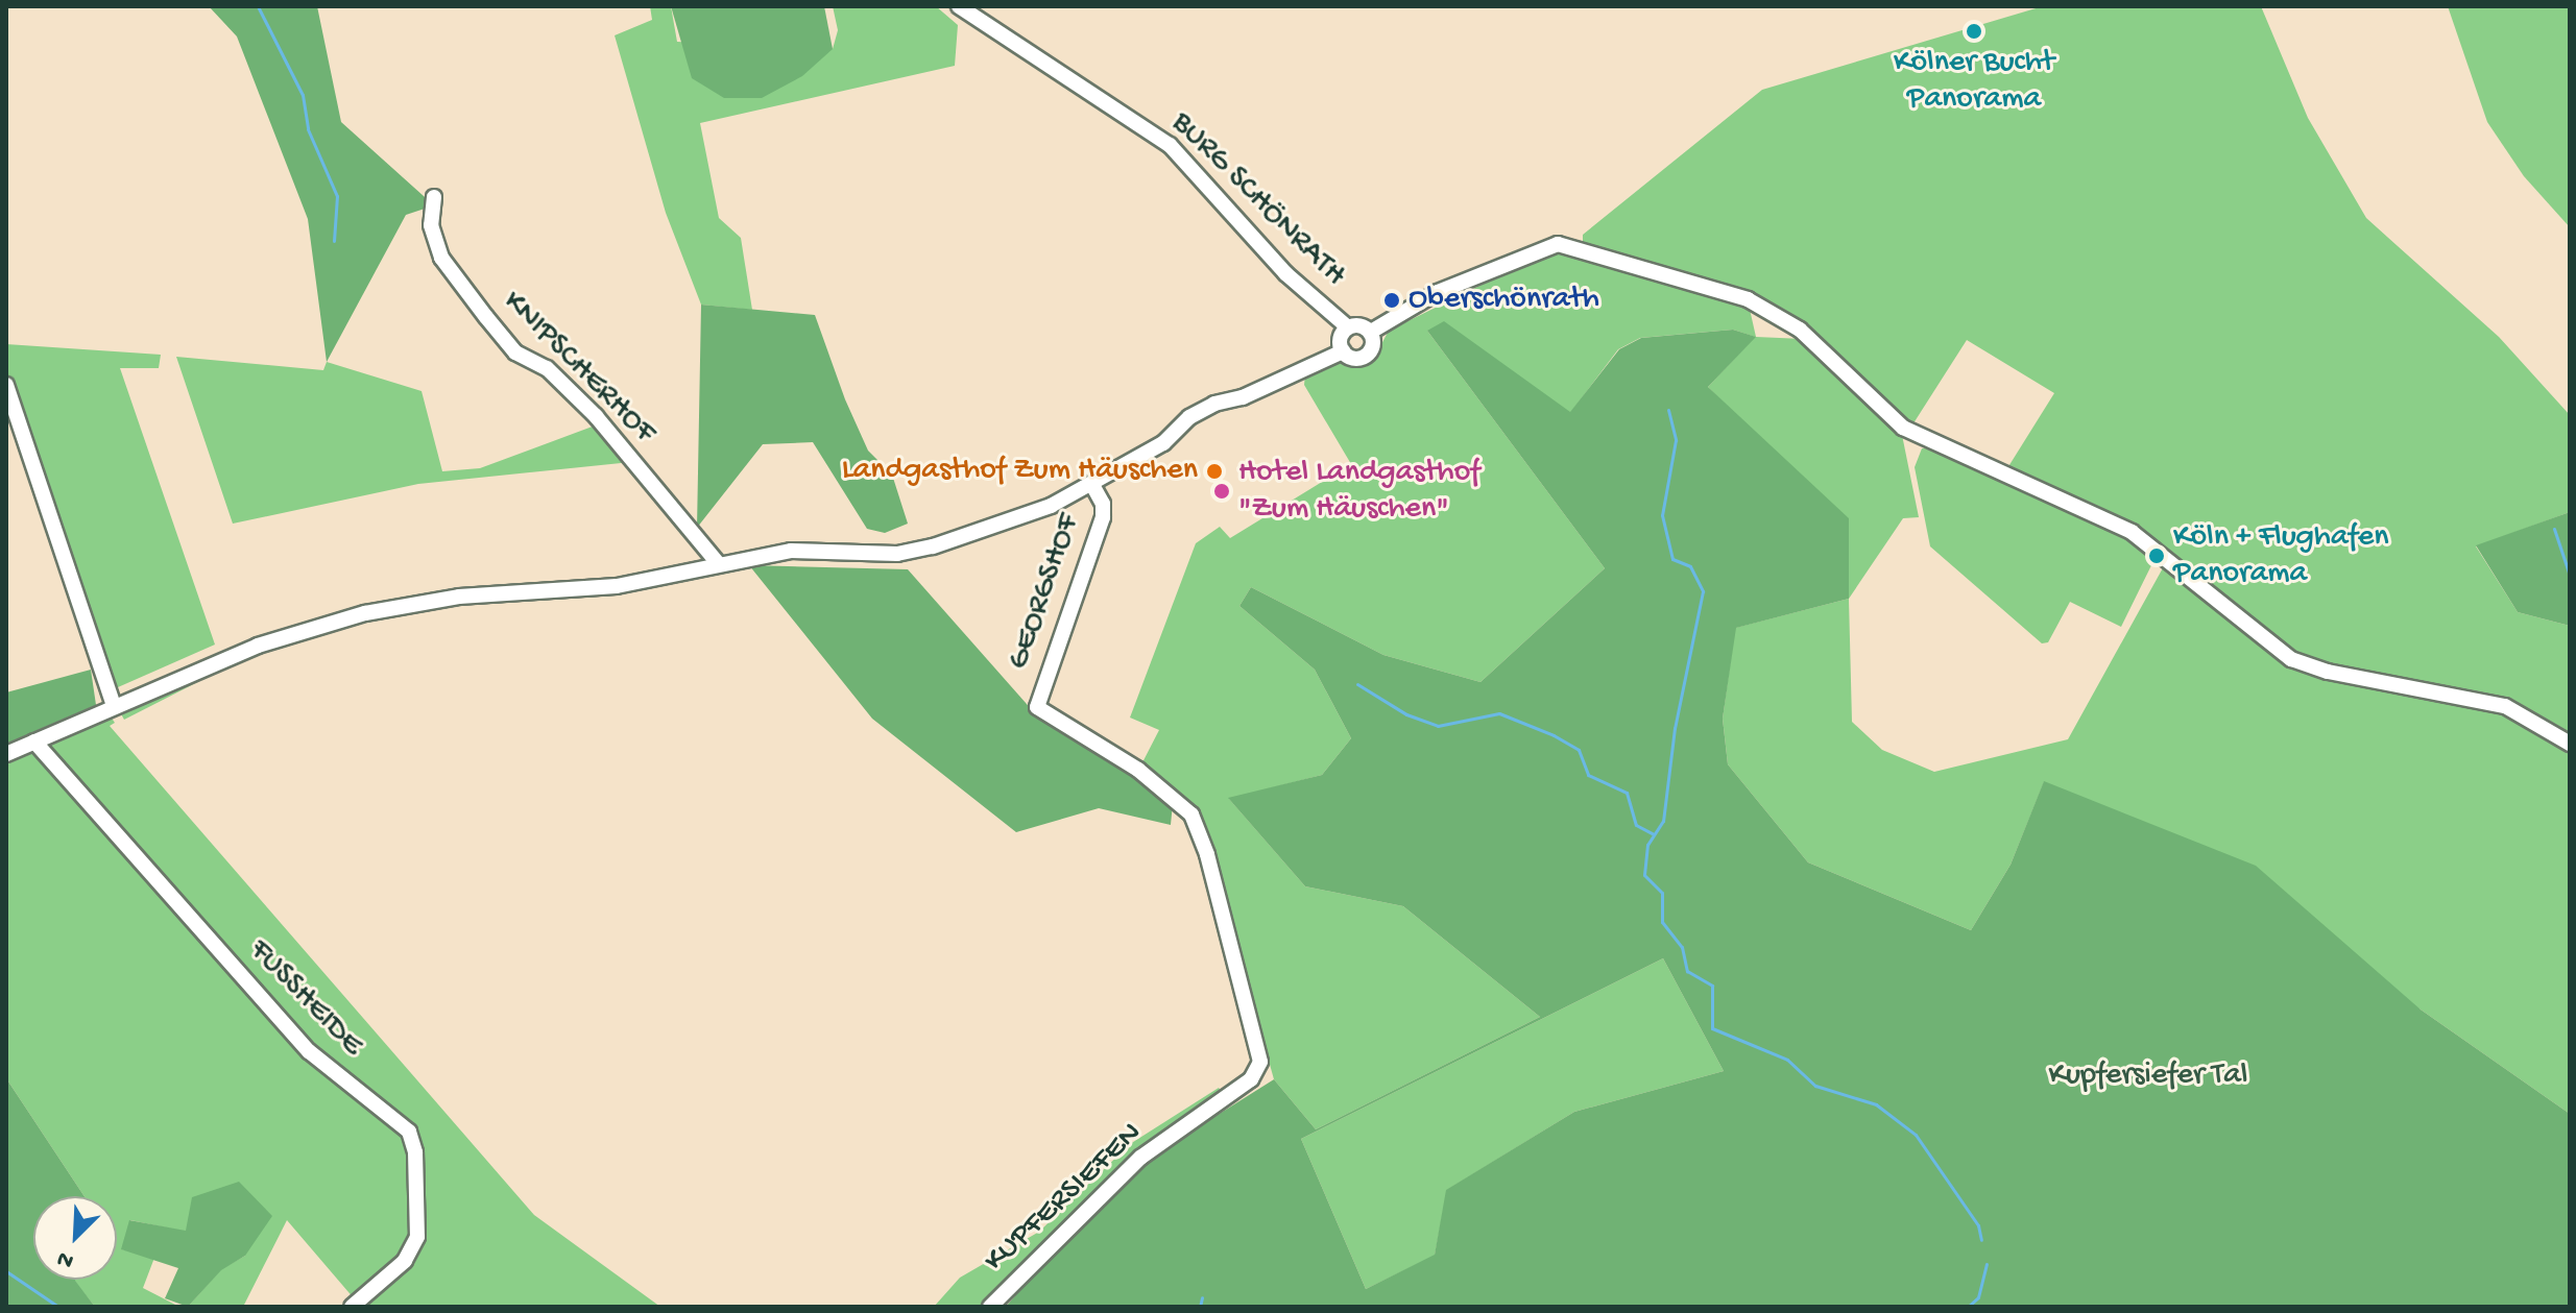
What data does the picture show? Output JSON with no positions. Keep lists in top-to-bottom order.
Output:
{
  "streets": {
    "street": [
      "BURG SCHÖNRATH",
      "KNIPSCHERHOF",
      "GEORGSHOF",
      "FUSSHEIDE",
      "KUPFERSIEFEN"
    ]
  },
  "crossings": [
    ["GEORGSHOF", "KUPFERSIEFEN"]
  ],
  "parks": ["Kupfersiefer Tal"],
  "places": [
    "Kölner Bucht Panorama",
    "Oberschönrath",
    "Landgasthof Zum Häuschen",
    "Hotel Landgasthof \"Zum Häuschen\"",
    "Köln + Flughafen Panorama"
  ],
  "north": "bottom left"
}
